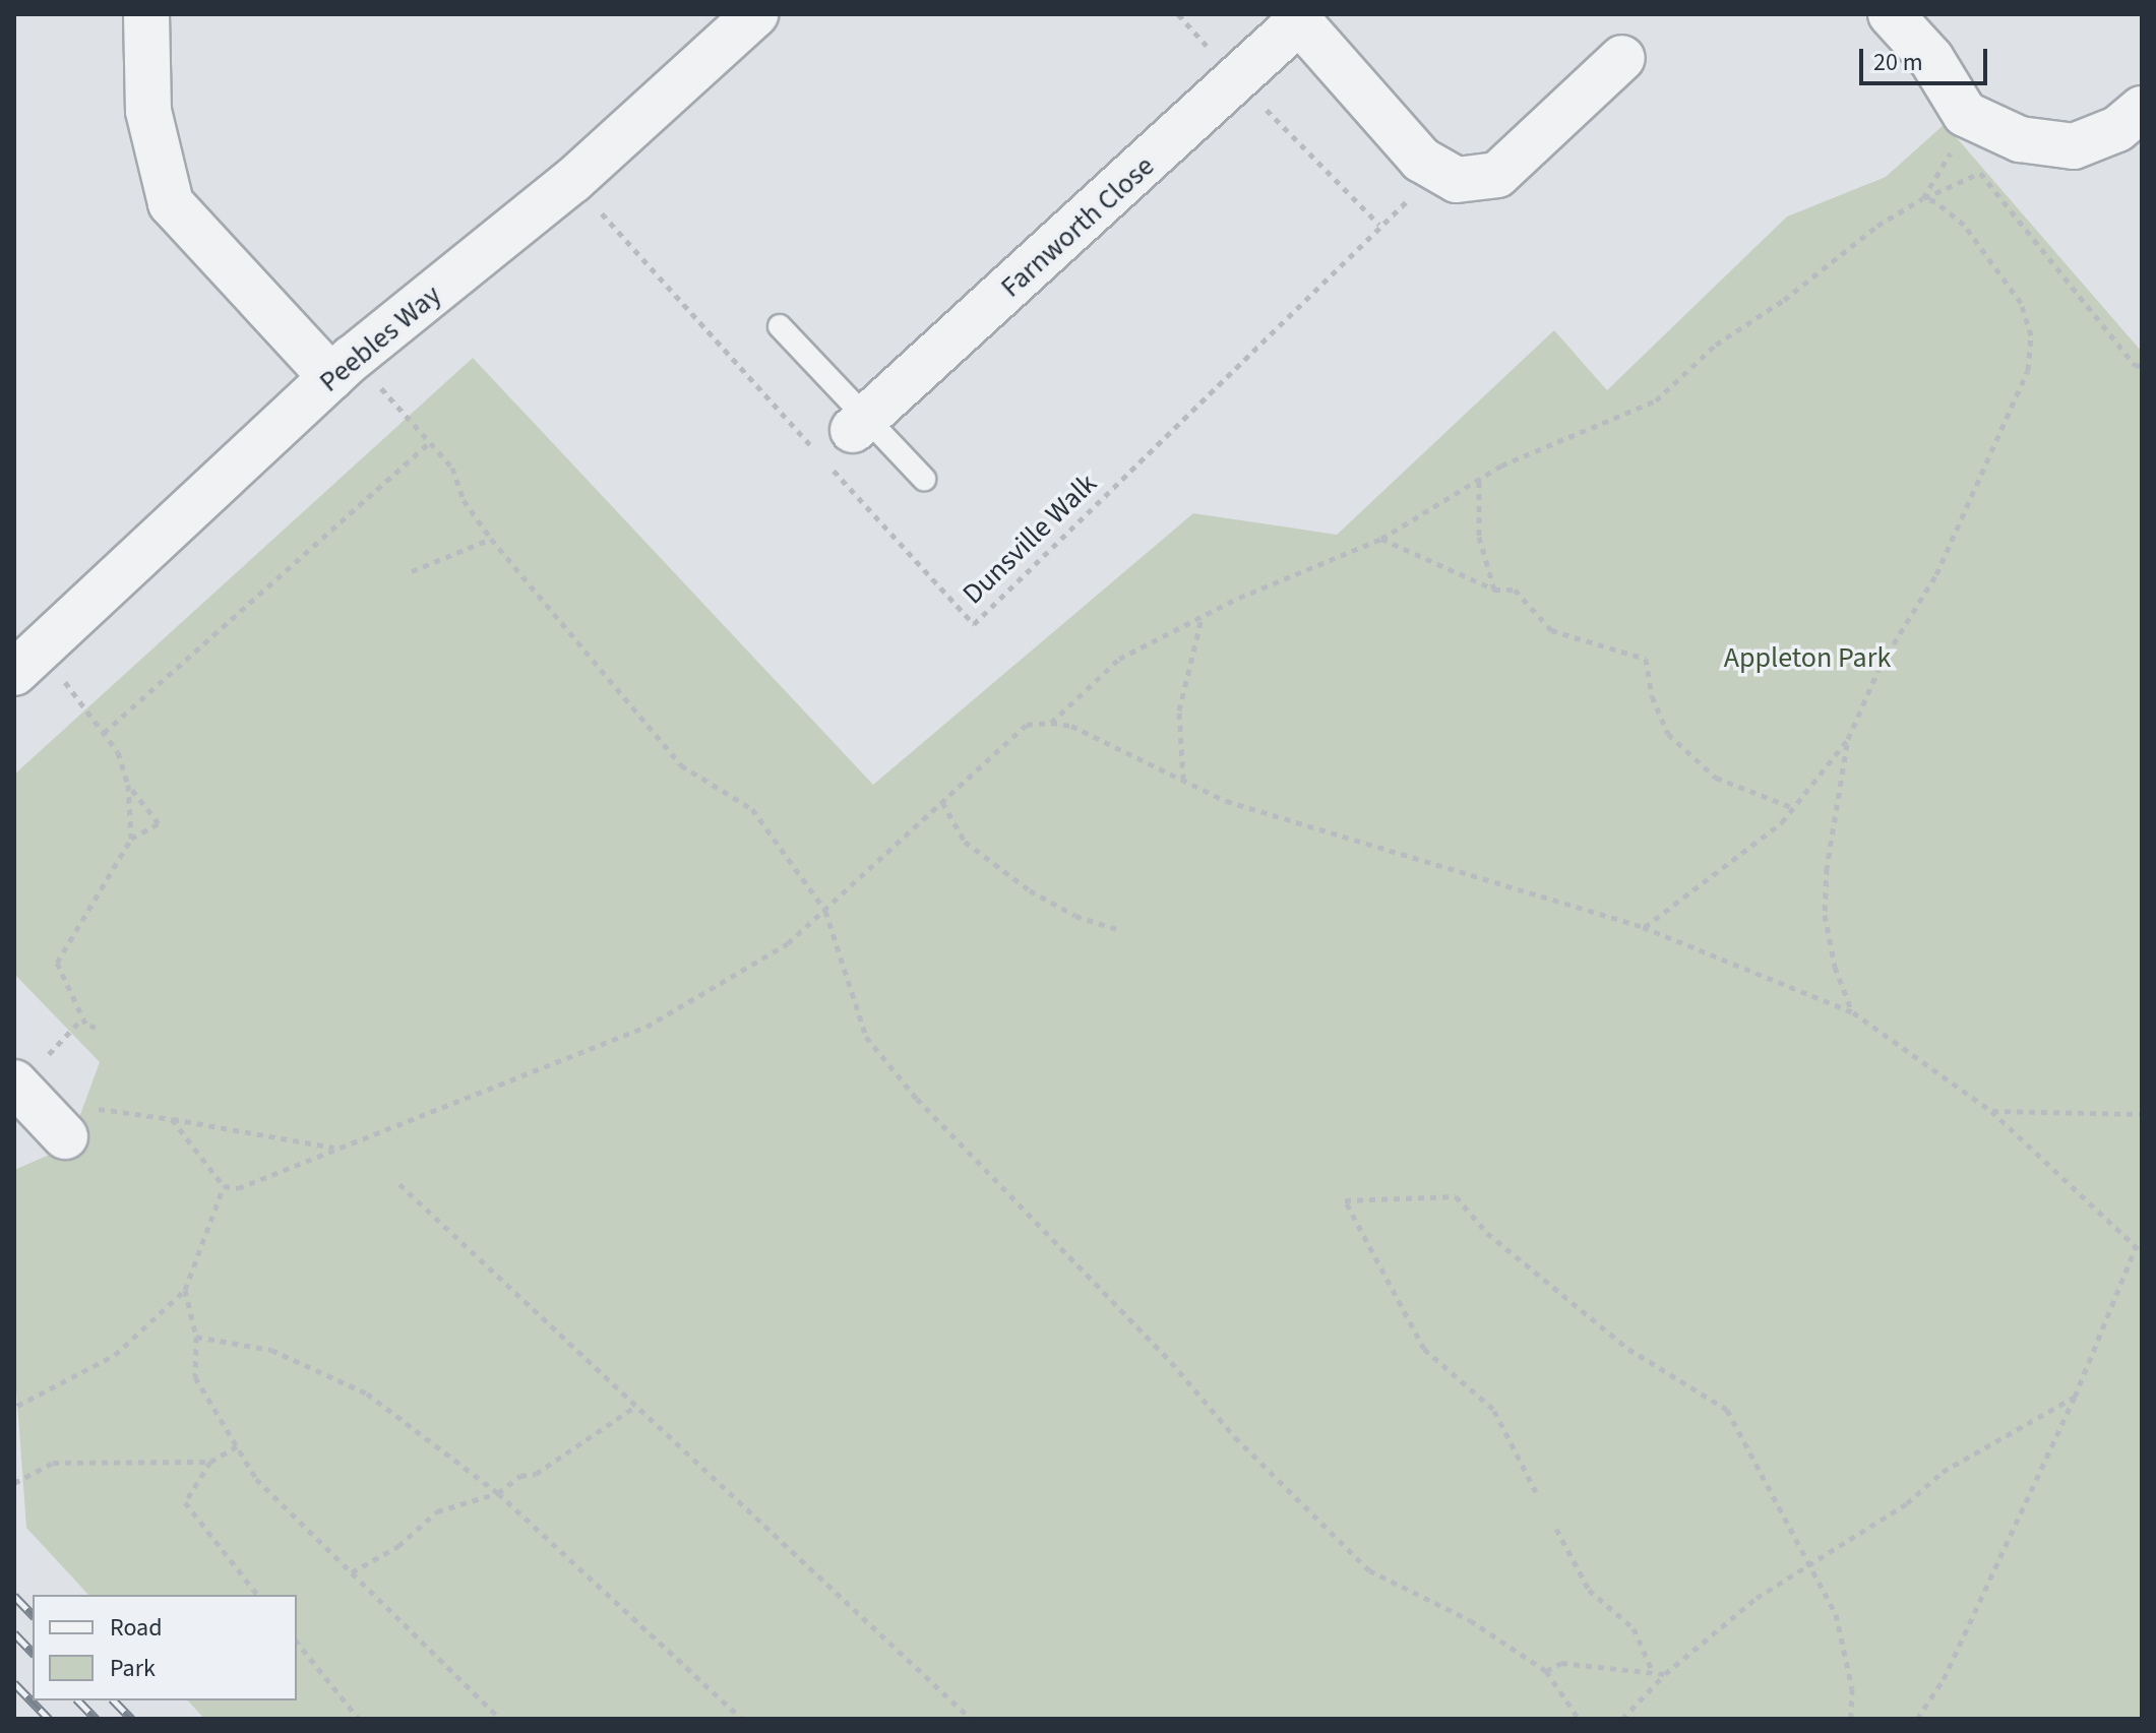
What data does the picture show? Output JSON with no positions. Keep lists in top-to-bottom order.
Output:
{
  "streets": {
    "street": ["Farnworth Close", "Peebles Way"],
    "path": ["Dunsville Walk"]
  },
  "crossings": [
    ["Peebles Way", "Dunsville Walk"]
  ],
  "parks": ["Appleton Park"],
  "legend": ["Road", "Park"],
  "scale_bar": "20 m"
}
